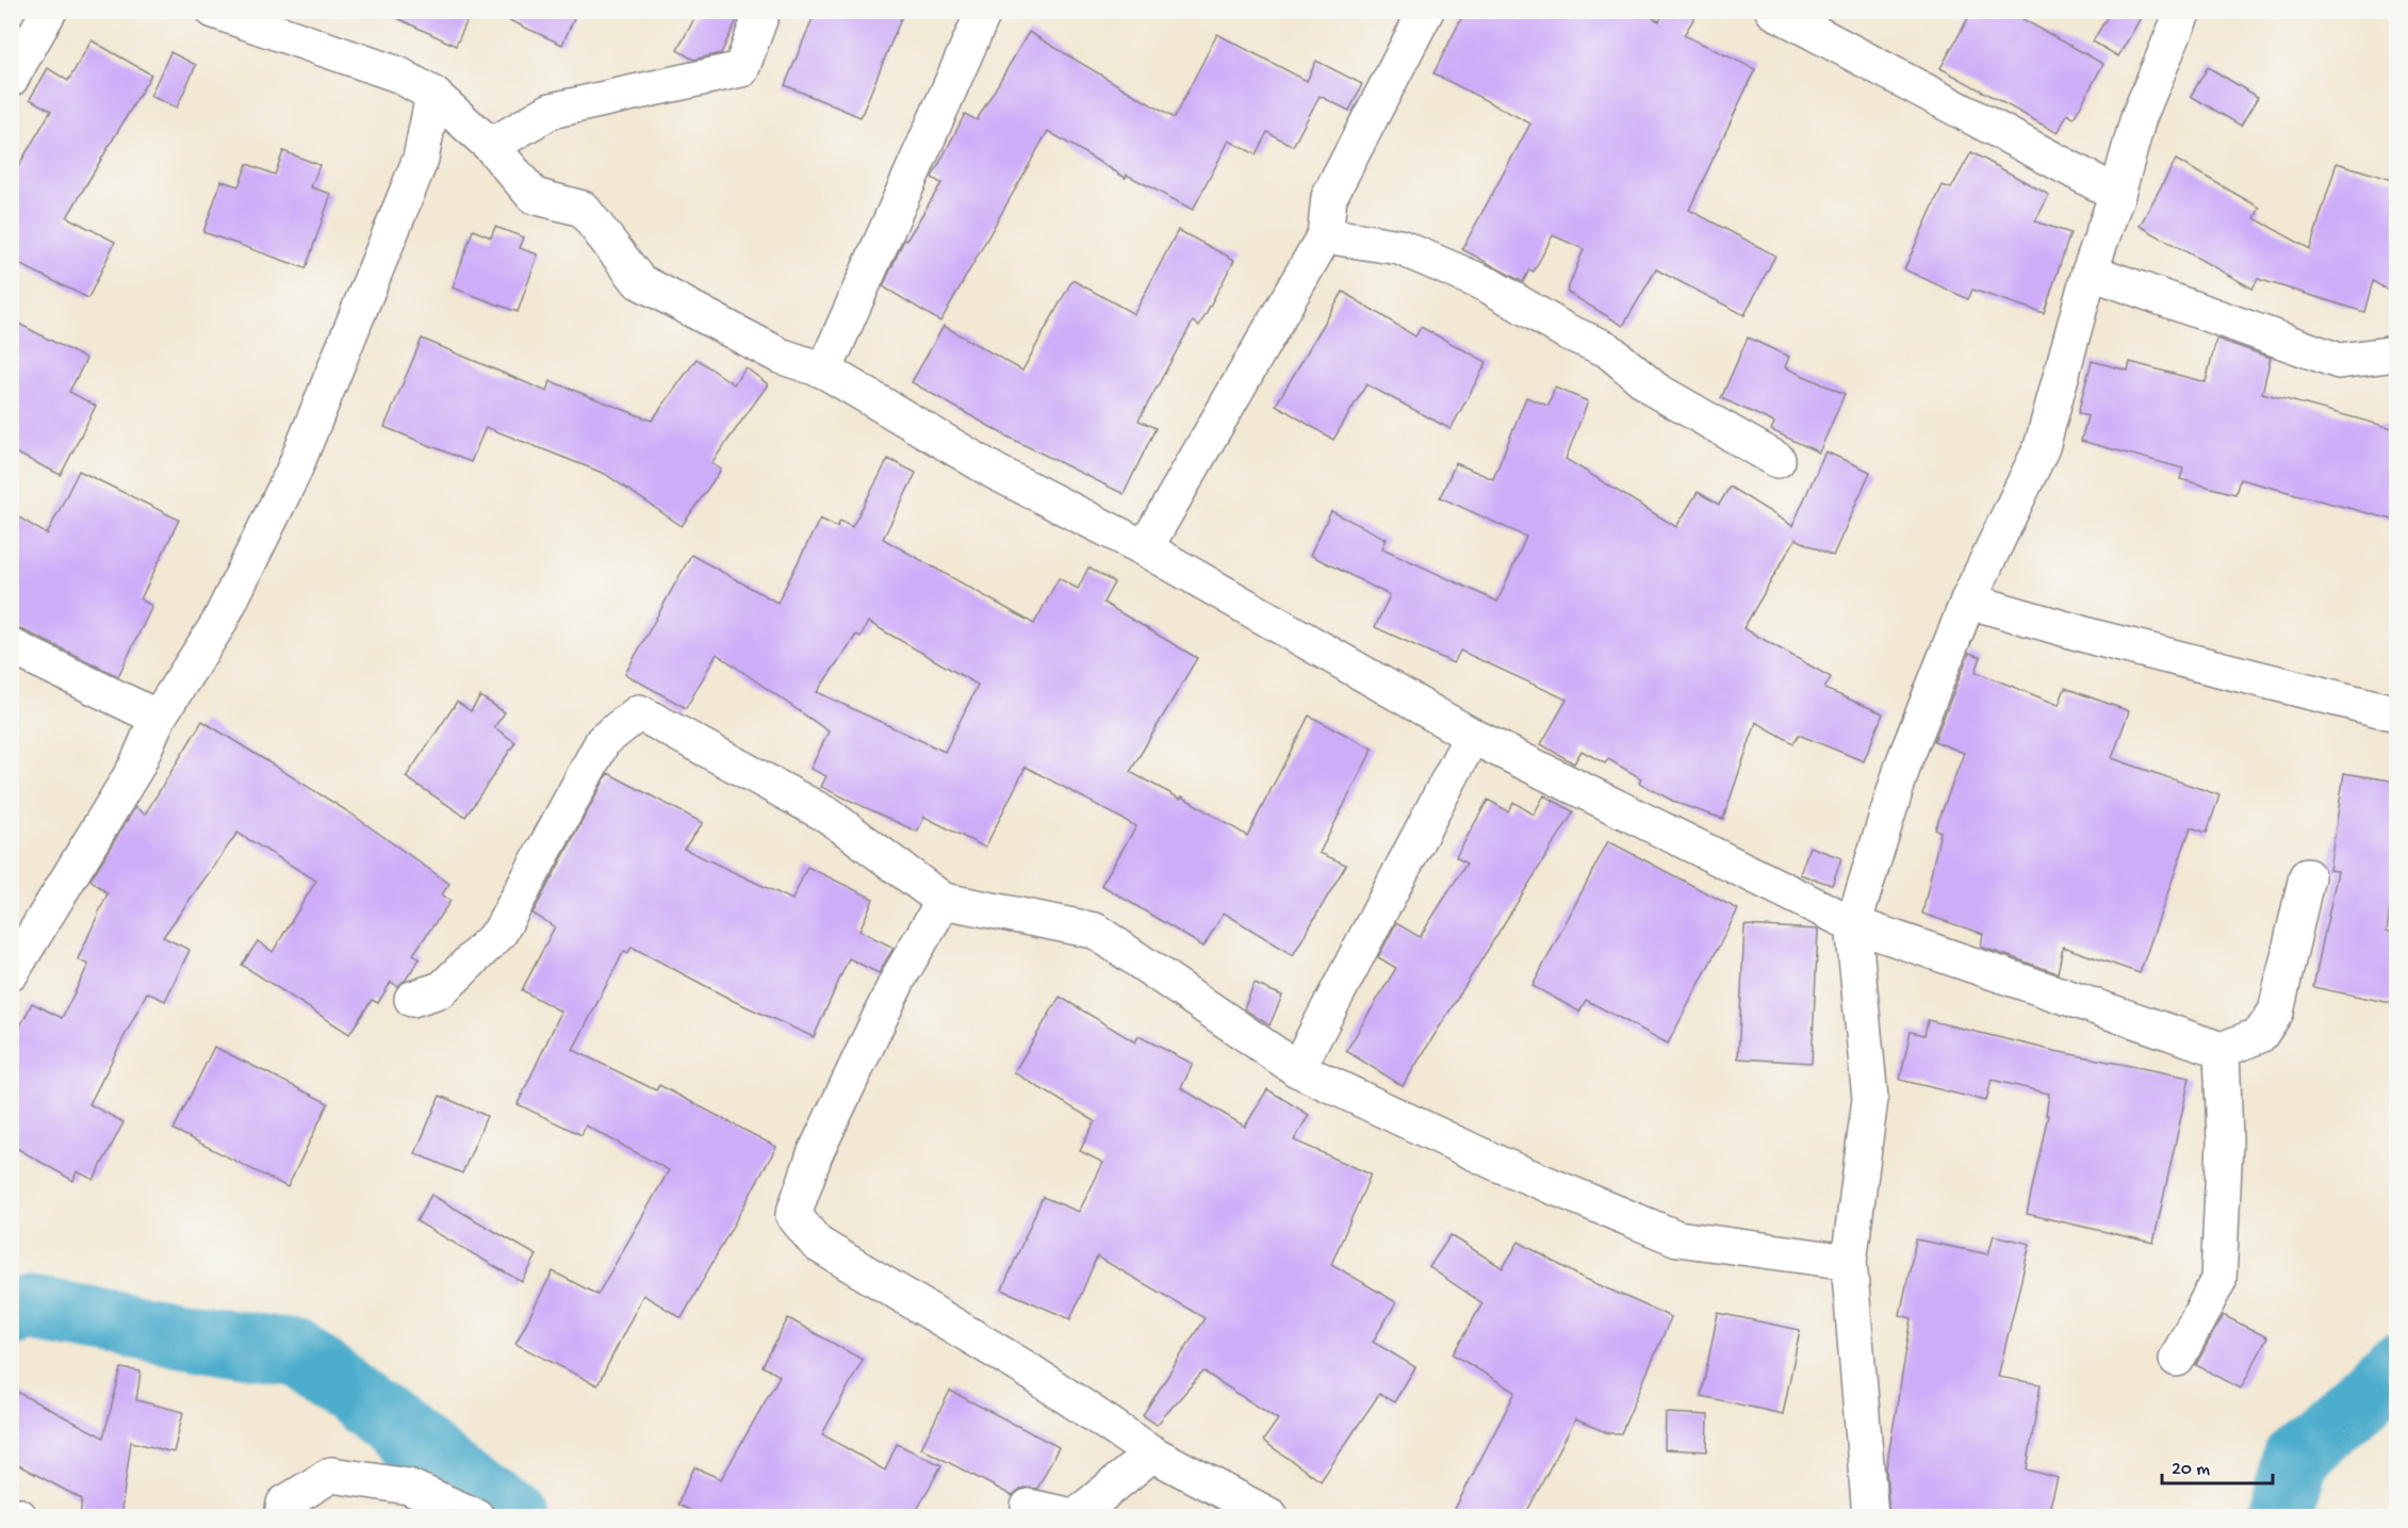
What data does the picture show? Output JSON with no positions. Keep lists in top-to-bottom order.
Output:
{
  "scale_bar": "20 m"
}
